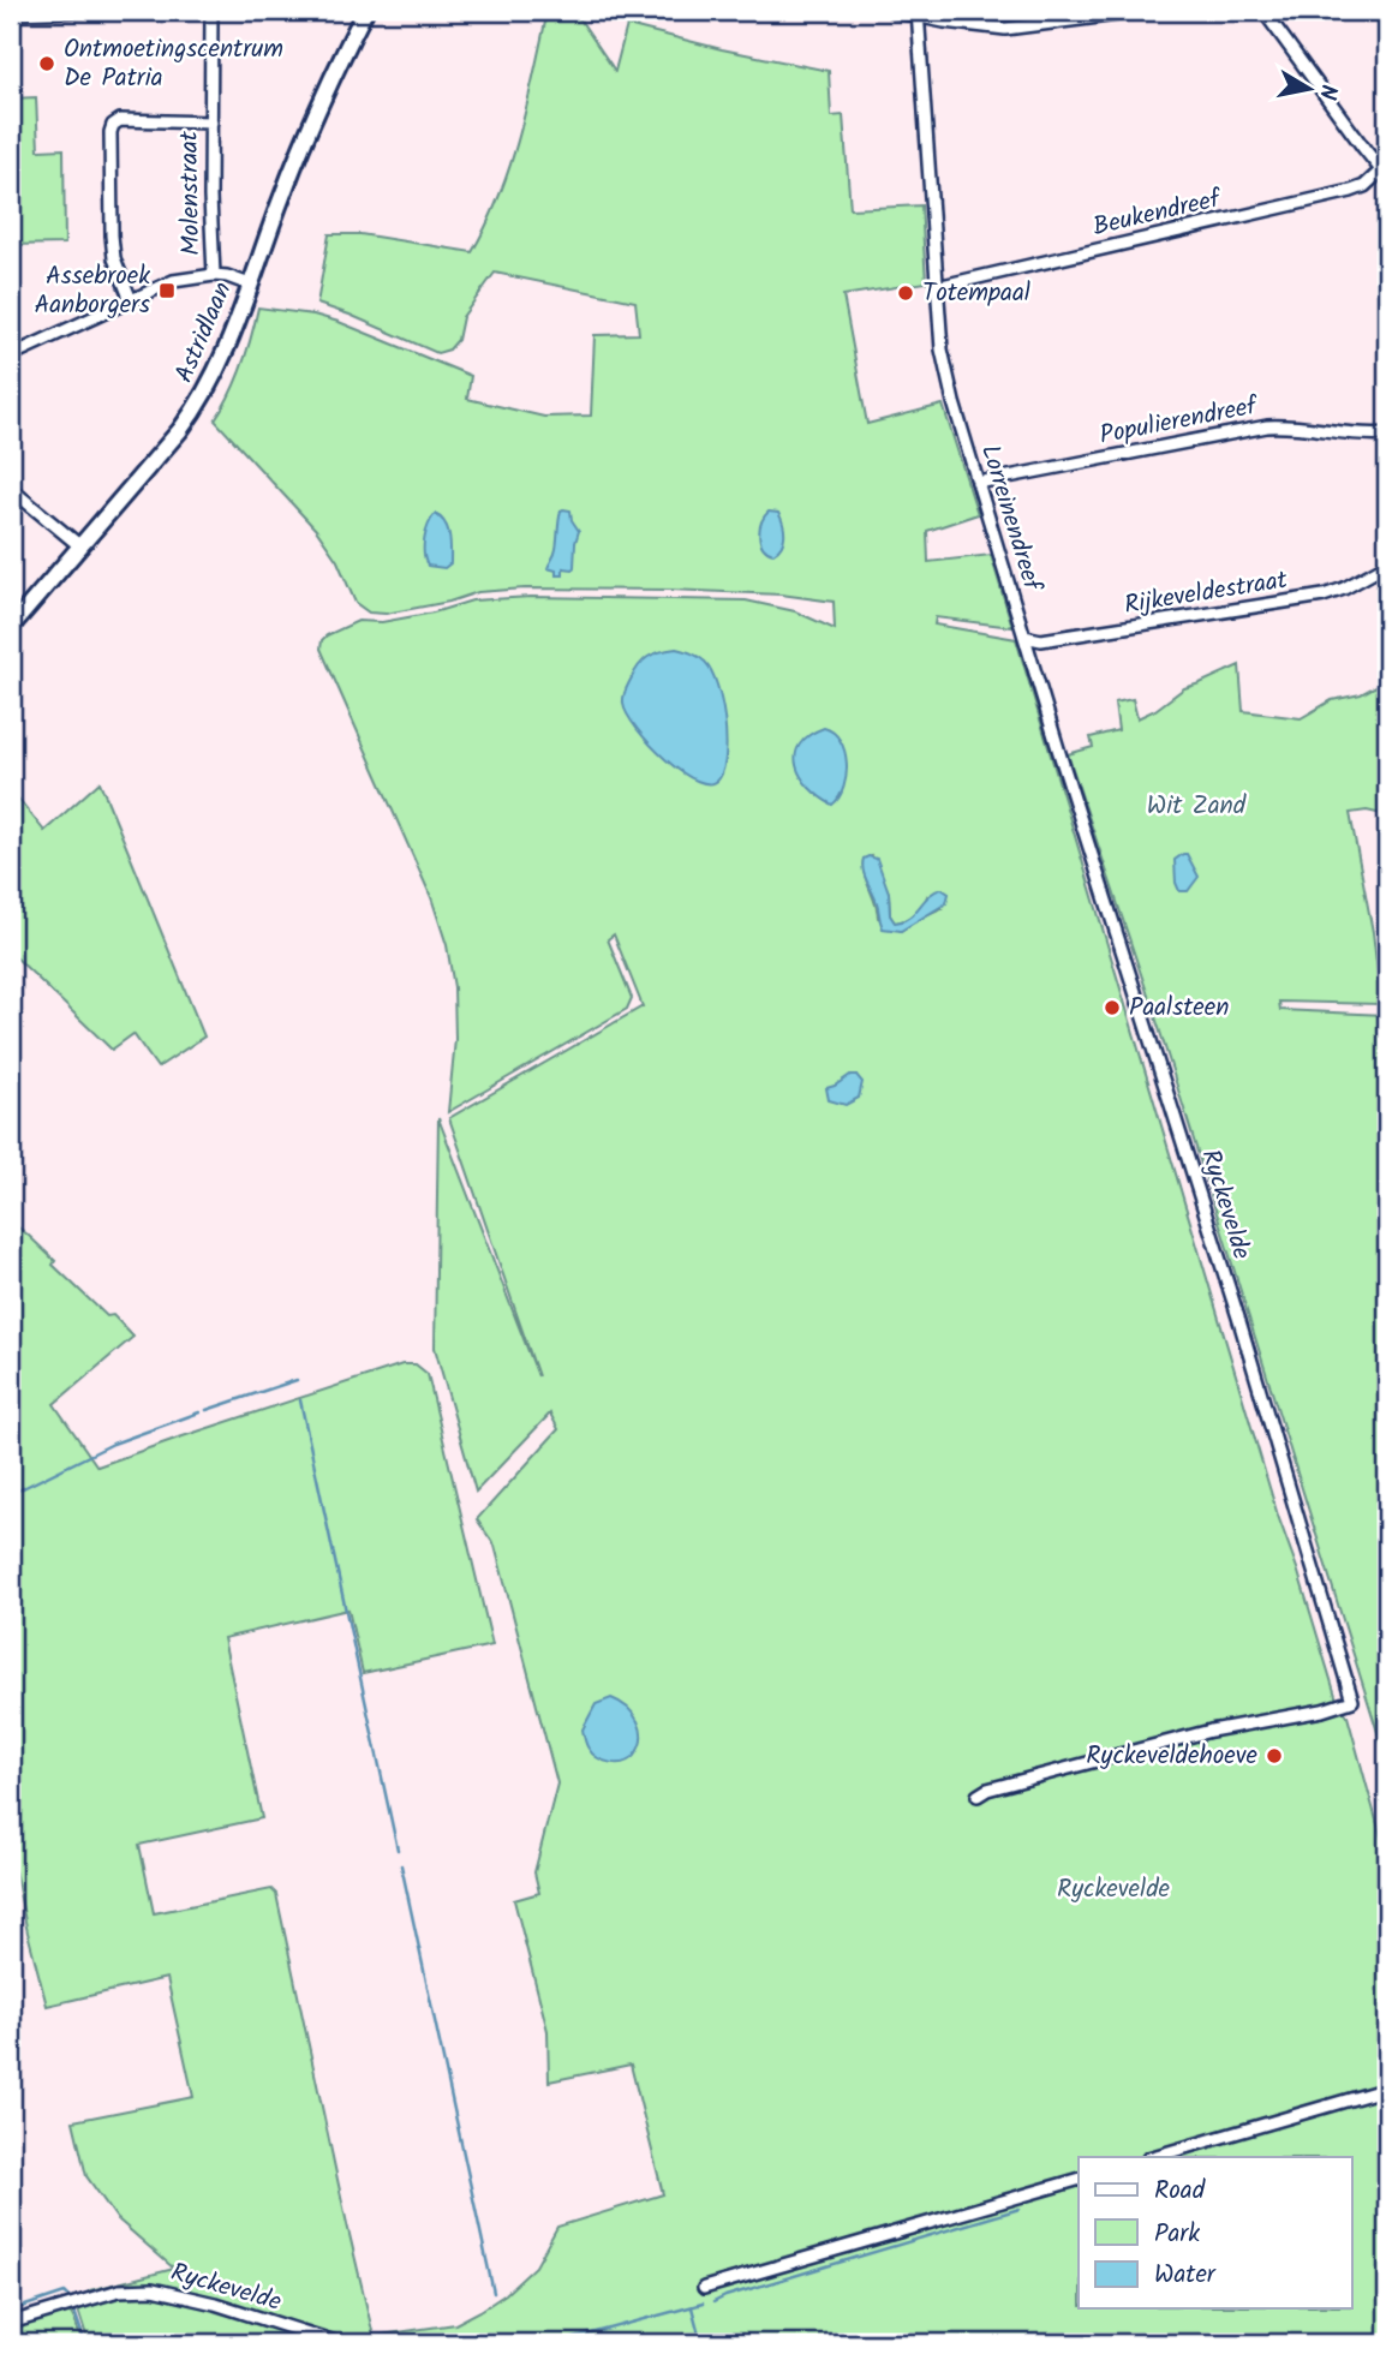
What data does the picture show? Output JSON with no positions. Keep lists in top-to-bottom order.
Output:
{
  "streets": {
    "main road": ["Astridlaan"],
    "street": [
      "Molenstraat",
      "Beukendreef",
      "Populierendreef",
      "Lorreinendreef",
      "Rijkeveldestraat",
      "Ryckevelde"
    ]
  },
  "crossings": [
    ["Beukendreef", "Lorreinendreef"],
    ["Populierendreef", "Lorreinendreef"],
    ["Lorreinendreef", "Rijkeveldestraat"],
    ["Lorreinendreef", "Ryckevelde"]
  ],
  "parks": ["Wit Zand", "Ryckevelde"],
  "places": {
    "other": [
      "Ontmoetingscentrum De Patria",
      "Totempaal",
      "Paalsteen",
      "Ryckeveldehoeve"
    ],
    "transit": ["Assebroek Aanborgers"]
  },
  "legend": ["Road", "Park", "Water"],
  "north": "right"
}
